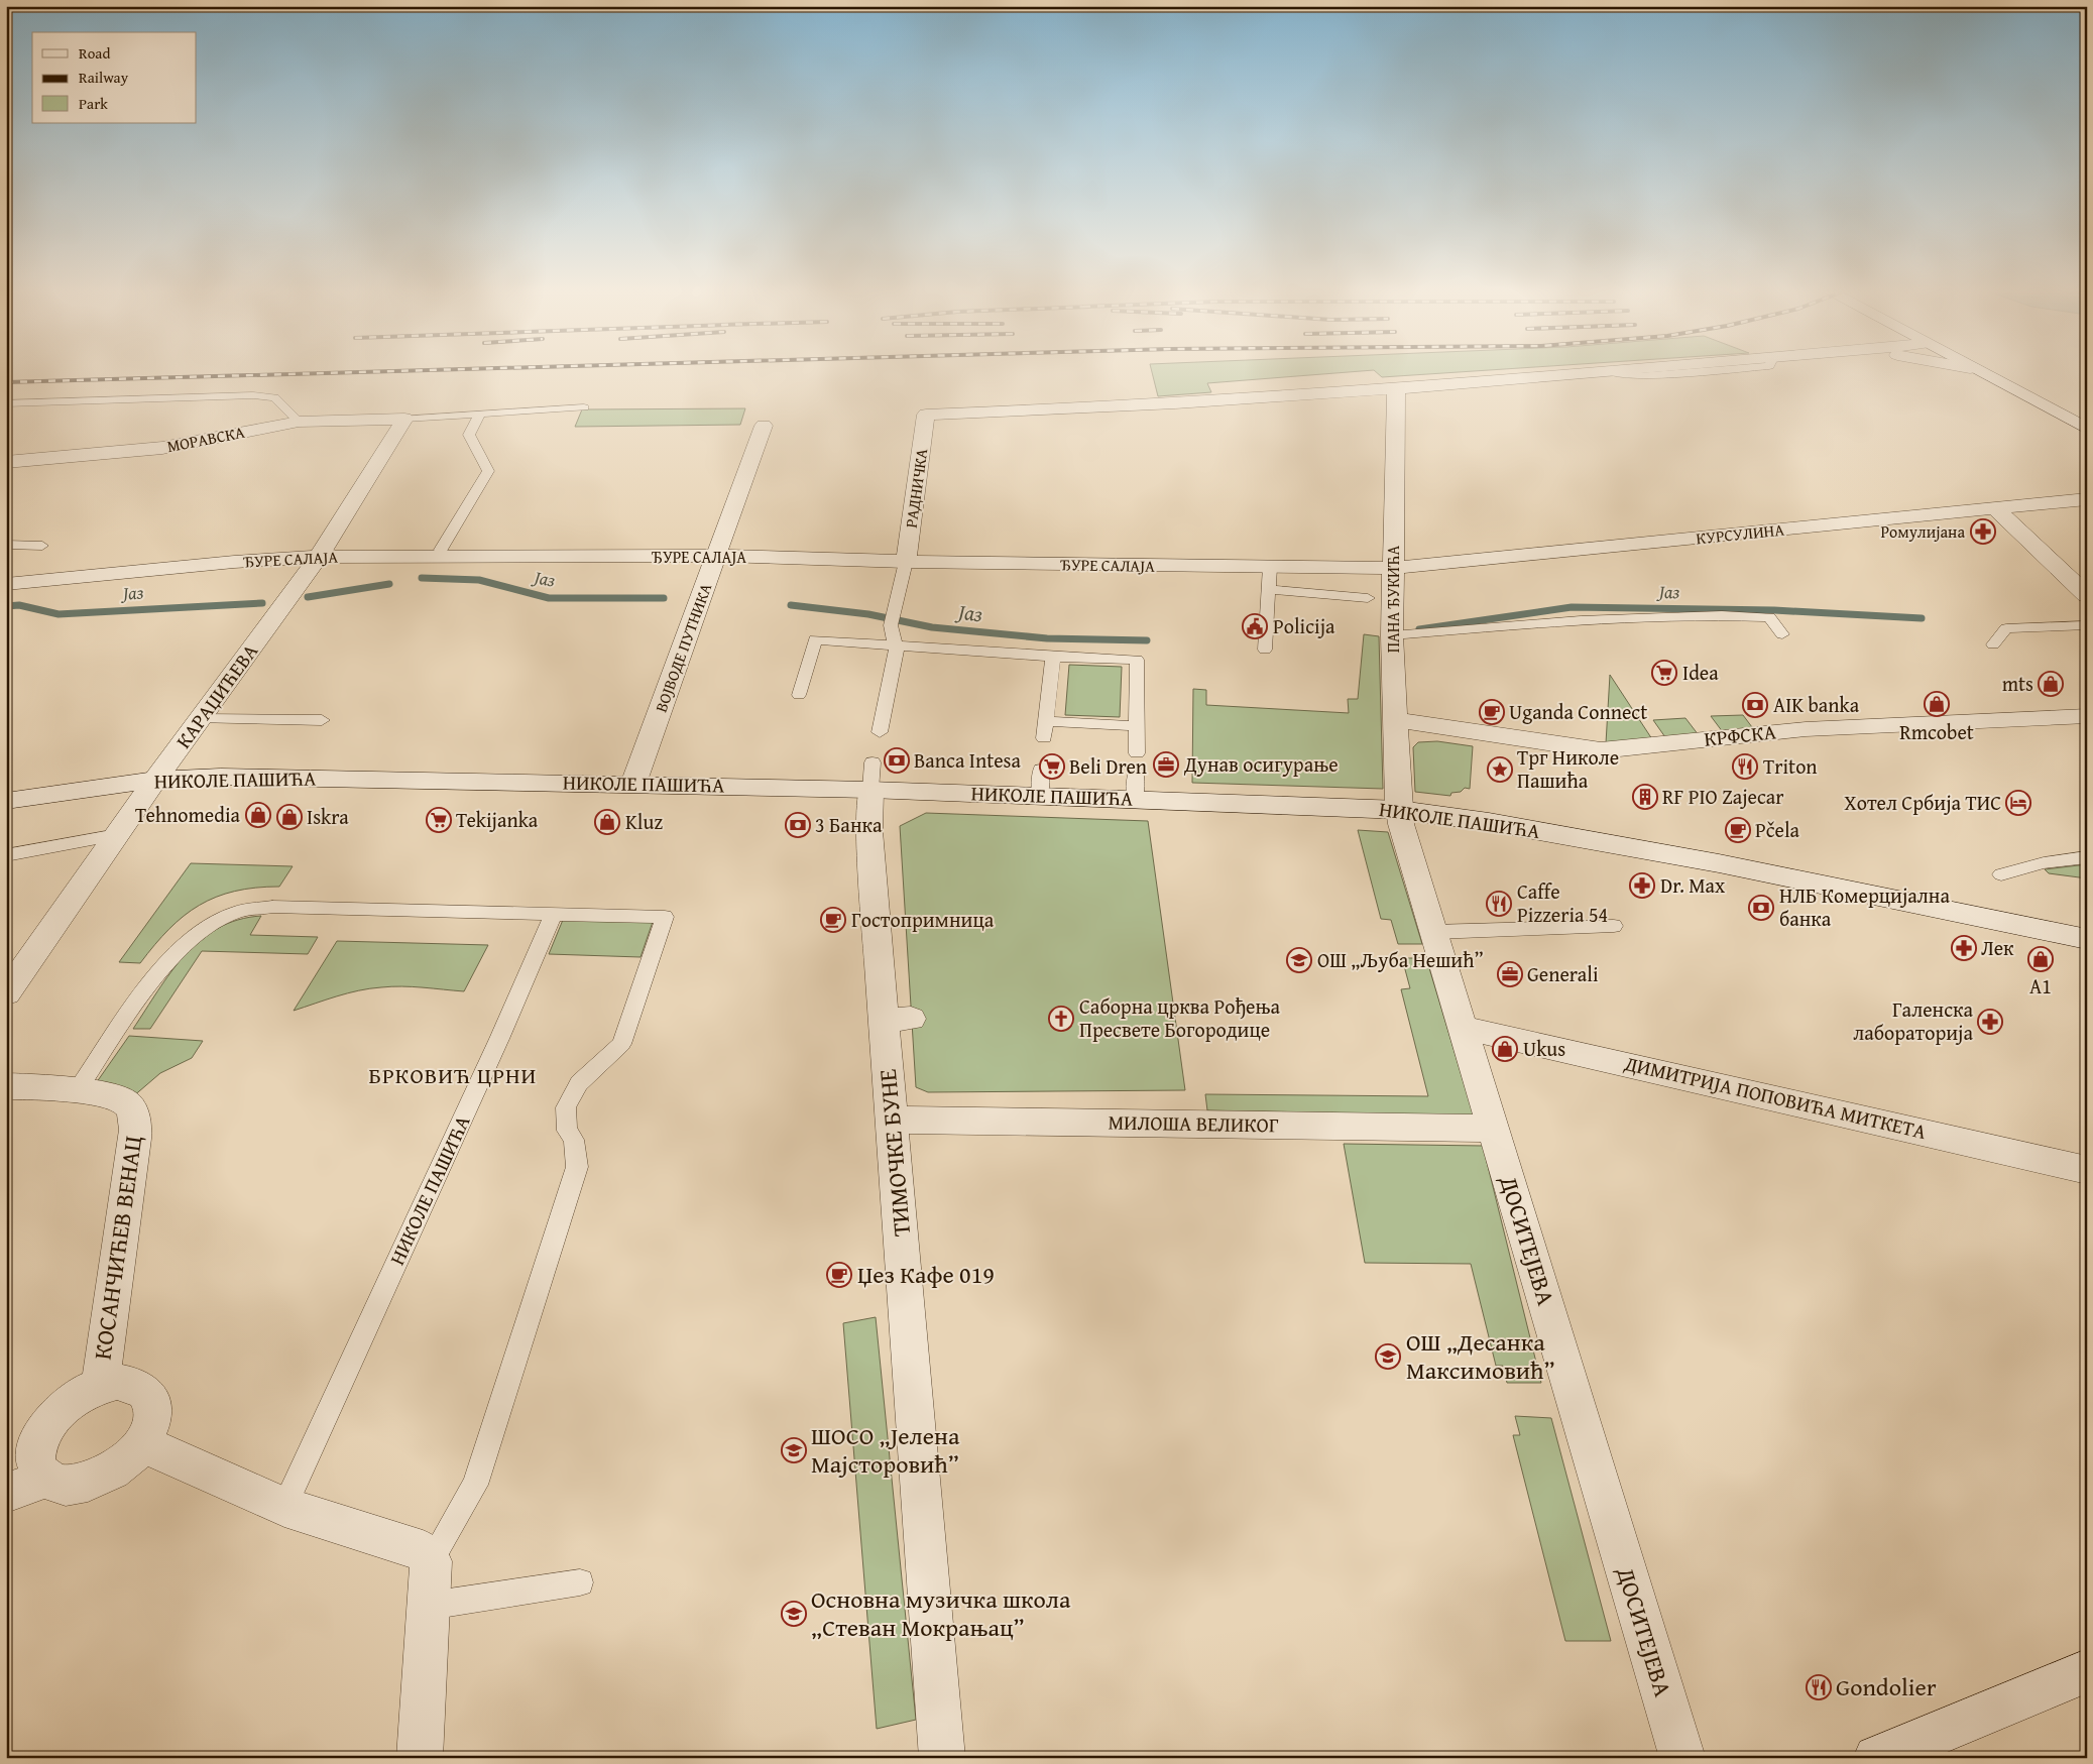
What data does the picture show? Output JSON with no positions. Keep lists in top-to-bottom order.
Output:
{
  "streets": {
    "street": [
      "МОРАВСКА",
      "РАДНИЧКА",
      "КУРСУЛИНА",
      "ЂУРЕ САЛАЈА",
      "ПАНА ЂУКИЋА",
      "ВОЈВОДЕ ПУТНИКА",
      "КАРАЏИЋЕВА",
      "КРФСКА",
      "НИКОЛЕ ПАШИЋА",
      "ДИМИТРИЈА ПОПОВИЋА МИТКЕТА",
      "МИЛОША ВЕЛИКОГ",
      "ТИМОЧКЕ БУНЕ",
      "ДОСИТЕЈЕВА",
      "КОСАНЧИЋЕВ ВЕНАЦ"
    ]
  },
  "crossings": [
    ["МОРАВСКА", "КАРАЏИЋЕВА"],
    ["РАДНИЧКА", "ЂУРЕ САЛАЈА"],
    ["РАДНИЧКА", "ПАНА ЂУКИЋА"],
    ["КУРСУЛИНА", "ЂУРЕ САЛАЈА"],
    ["КУРСУЛИНА", "ПАНА ЂУКИЋА"],
    ["ЂУРЕ САЛАЈА", "ПАНА ЂУКИЋА"],
    ["ЂУРЕ САЛАЈА", "ВОЈВОДЕ ПУТНИКА"],
    ["ЂУРЕ САЛАЈА", "КАРАЏИЋЕВА"],
    ["ПАНА ЂУКИЋА", "КРФСКА"],
    ["ПАНА ЂУКИЋА", "НИКОЛЕ ПАШИЋА"],
    ["ПАНА ЂУКИЋА", "ДОСИТЕЈЕВА"],
    ["ВОЈВОДЕ ПУТНИКА", "НИКОЛЕ ПАШИЋА"],
    ["КАРАЏИЋЕВА", "НИКОЛЕ ПАШИЋА"],
    ["НИКОЛЕ ПАШИЋА", "ТИМОЧКЕ БУНЕ"],
    ["НИКОЛЕ ПАШИЋА", "ДОСИТЕЈЕВА"],
    ["ДИМИТРИЈА ПОПОВИЋА МИТКЕТА", "ДОСИТЕЈЕВА"],
    ["МИЛОША ВЕЛИКОГ", "ТИМОЧКЕ БУНЕ"],
    ["МИЛОША ВЕЛИКОГ", "ДОСИТЕЈЕВА"]
  ],
  "districts": ["БРКОВИЋ ЦРНИ"],
  "water": ["Јаз"],
  "places": {
    "pharmacy": [
      "Ромулијана",
      "Dr. Max",
      "Лек",
      "Галенска лабораторија"
    ],
    "public building": ["Policija"],
    "supermarket": ["Idea", "Beli Dren", "Tekijanka"],
    "shop": [
      "mts",
      "Rmcobet",
      "Tehnomedia",
      "Iskra",
      "Kluz",
      "A1",
      "Ukus"
    ],
    "bank": [
      "AIK banka",
      "Banca Intesa",
      "3 Банка",
      "НЛБ Комерцијална банка"
    ],
    "cafe": [
      "Uganda Connect",
      "Pčela",
      "Гостопримница",
      "Џез Кафе 019"
    ],
    "office": ["Дунав осигурање", "Generali"],
    "restaurant": ["Triton", "Caffe Pizzeria 54", "Gondolier"],
    "place": ["Трг Николе Пашића"],
    "building": ["RF PIO Zajecar"],
    "hotel": ["Хотел Србија ТИС"],
    "school or university": [
      "ОШ „Љуба Нешић”",
      "ОШ „Десанка Максимовић”",
      "ШОСО „Јелена Мајсторовић”",
      "Основна музичка школа „Стеван Мокрањац”"
    ],
    "church": ["Саборна црква Рођења Пресвете Богородице"]
  },
  "legend": ["Road", "Railway", "Park"]
}
